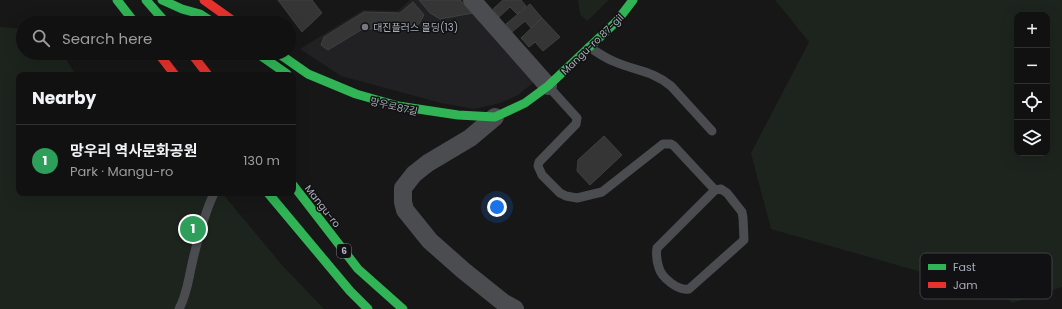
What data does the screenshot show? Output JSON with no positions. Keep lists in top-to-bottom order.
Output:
{
  "streets": {
    "street": ["Mangu-ro 87-gil", "Mangu-ro", "6"]
  },
  "places": ["대진플러스 몰딩(13)"],
  "legend": ["Fast", "Jam"],
  "page": {
    "map_buttons": ["+", "−"],
    "search": "Search here",
    "heading": "Nearby",
    "list": [
      {
        "mark": "1",
        "name": "망우리 역사문화공원",
        "note": "Park · Mangu-ro",
        "value": "130 m"
      }
    ],
    "pins": "1"
  }
}
